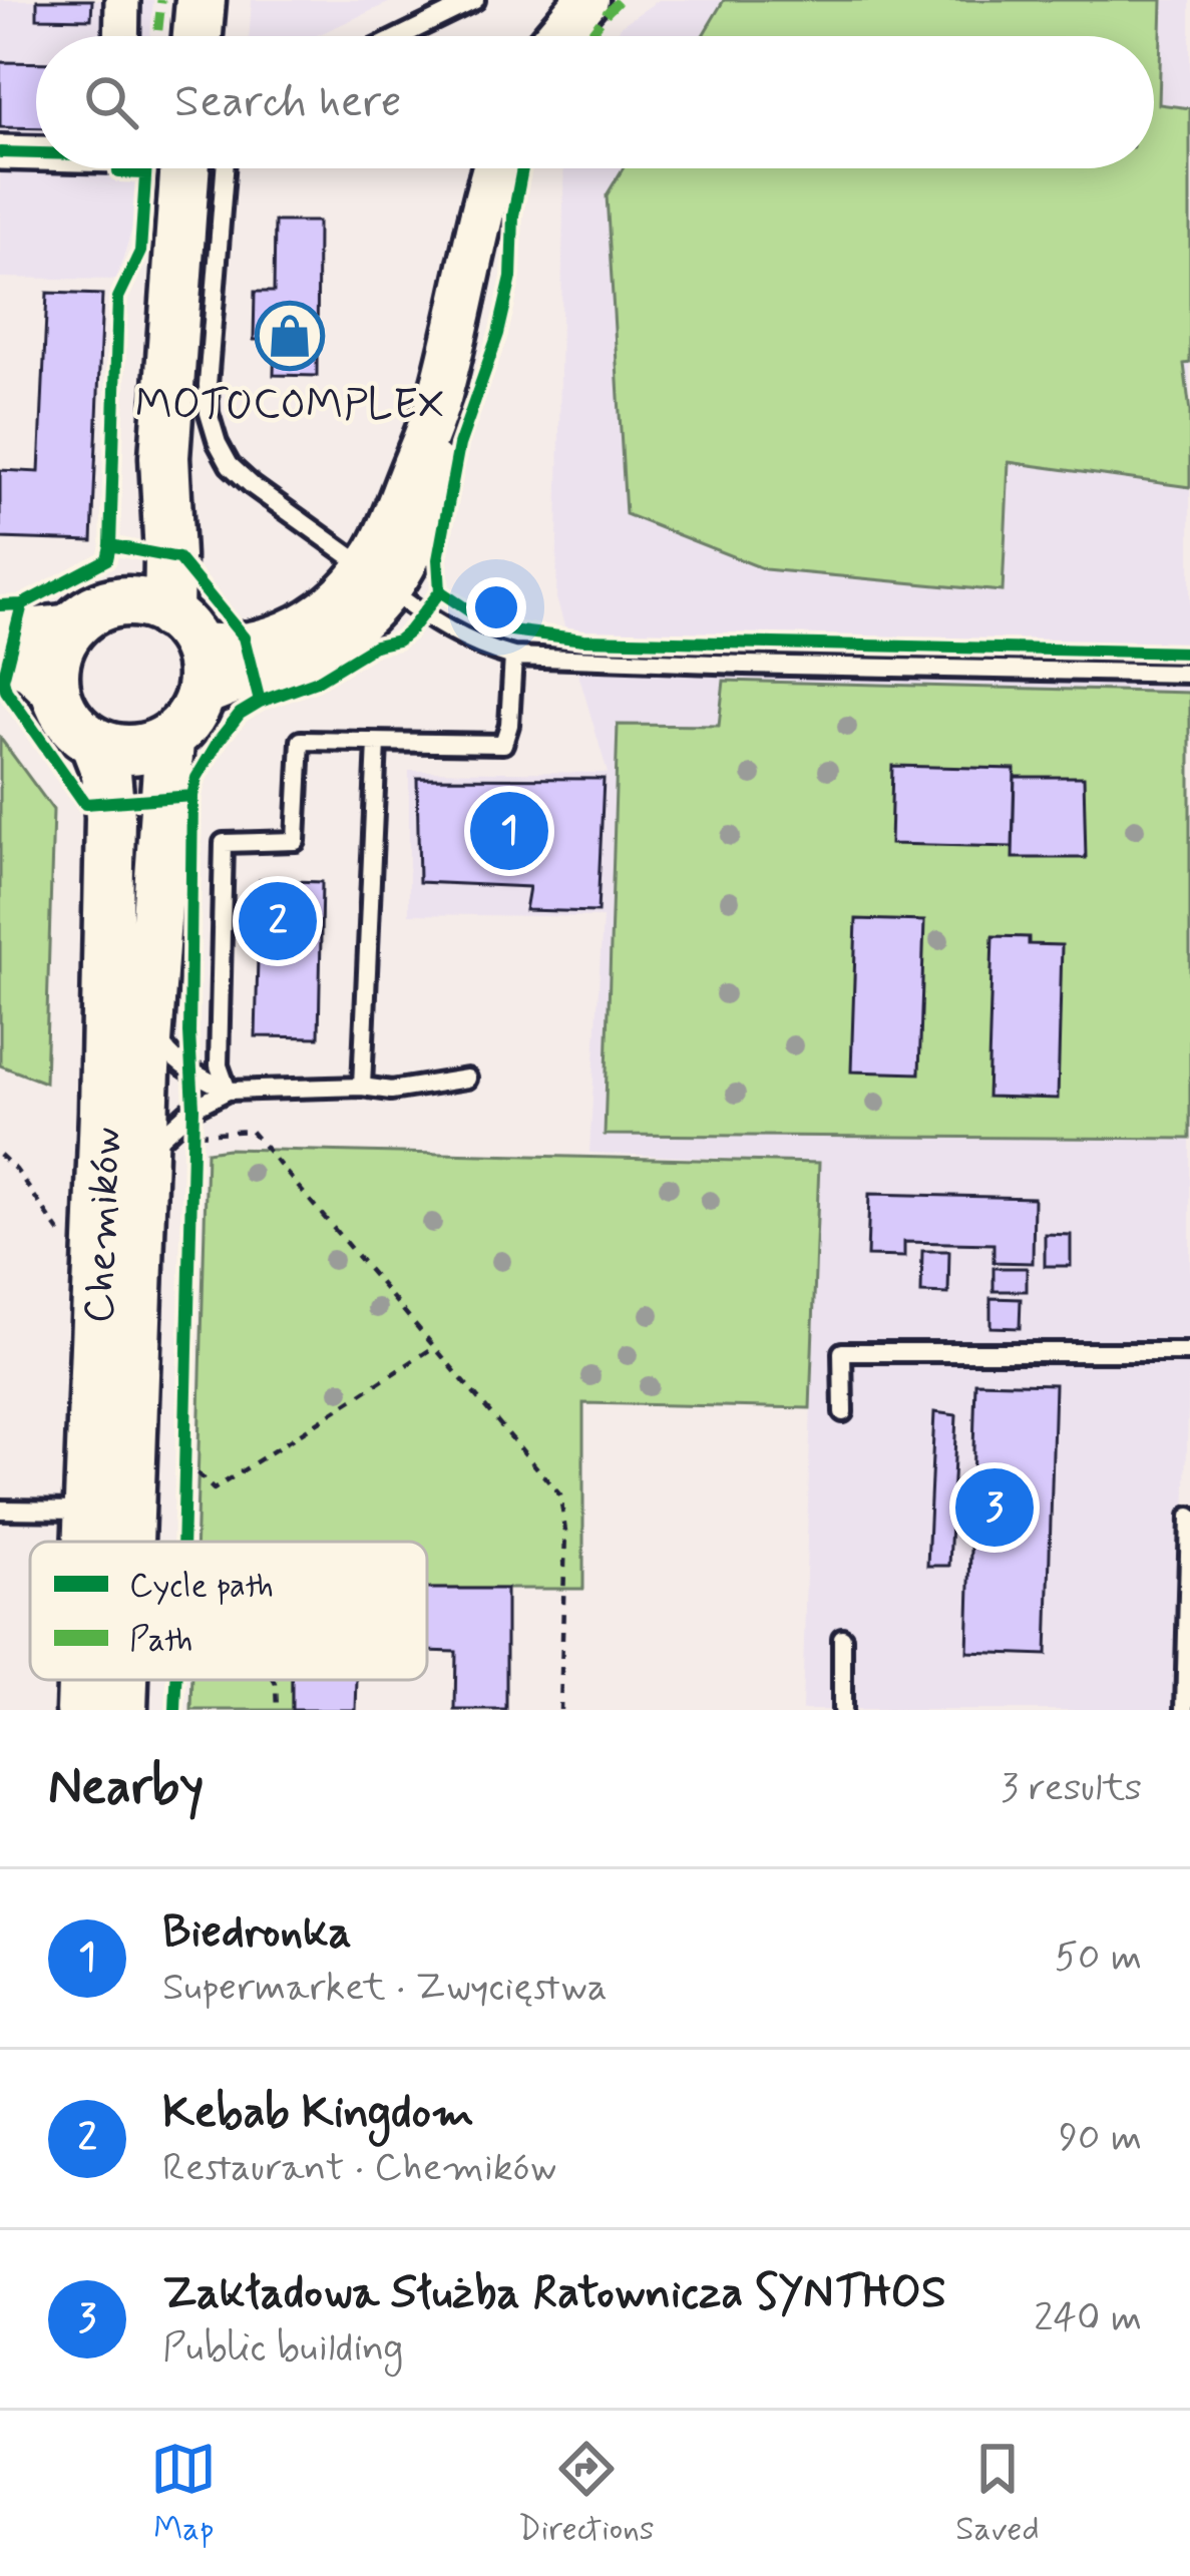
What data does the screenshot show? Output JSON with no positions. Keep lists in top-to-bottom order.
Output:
{
  "streets": {
    "main road": ["Chemików"]
  },
  "places": {
    "shop": ["MOTOCOMPLEX"]
  },
  "legend": ["Cycle path", "Path"],
  "page": {
    "search": "Search here",
    "pins": ["1", "2", "3"],
    "heading": ["Nearby", "3 results"],
    "list": [
      {
        "mark": "1",
        "name": "Biedronka",
        "note": "Supermarket · Zwycięstwa",
        "value": "50 m"
      },
      {
        "mark": "2",
        "name": "Kebab Kingdom",
        "note": "Restaurant · Chemików",
        "value": "90 m"
      },
      {
        "mark": "3",
        "name": "Zakładowa Służba Ratownicza SYNTHOS",
        "note": "Public building",
        "value": "240 m"
      }
    ],
    "nav": ["Map", "Directions", "Saved"]
  }
}
